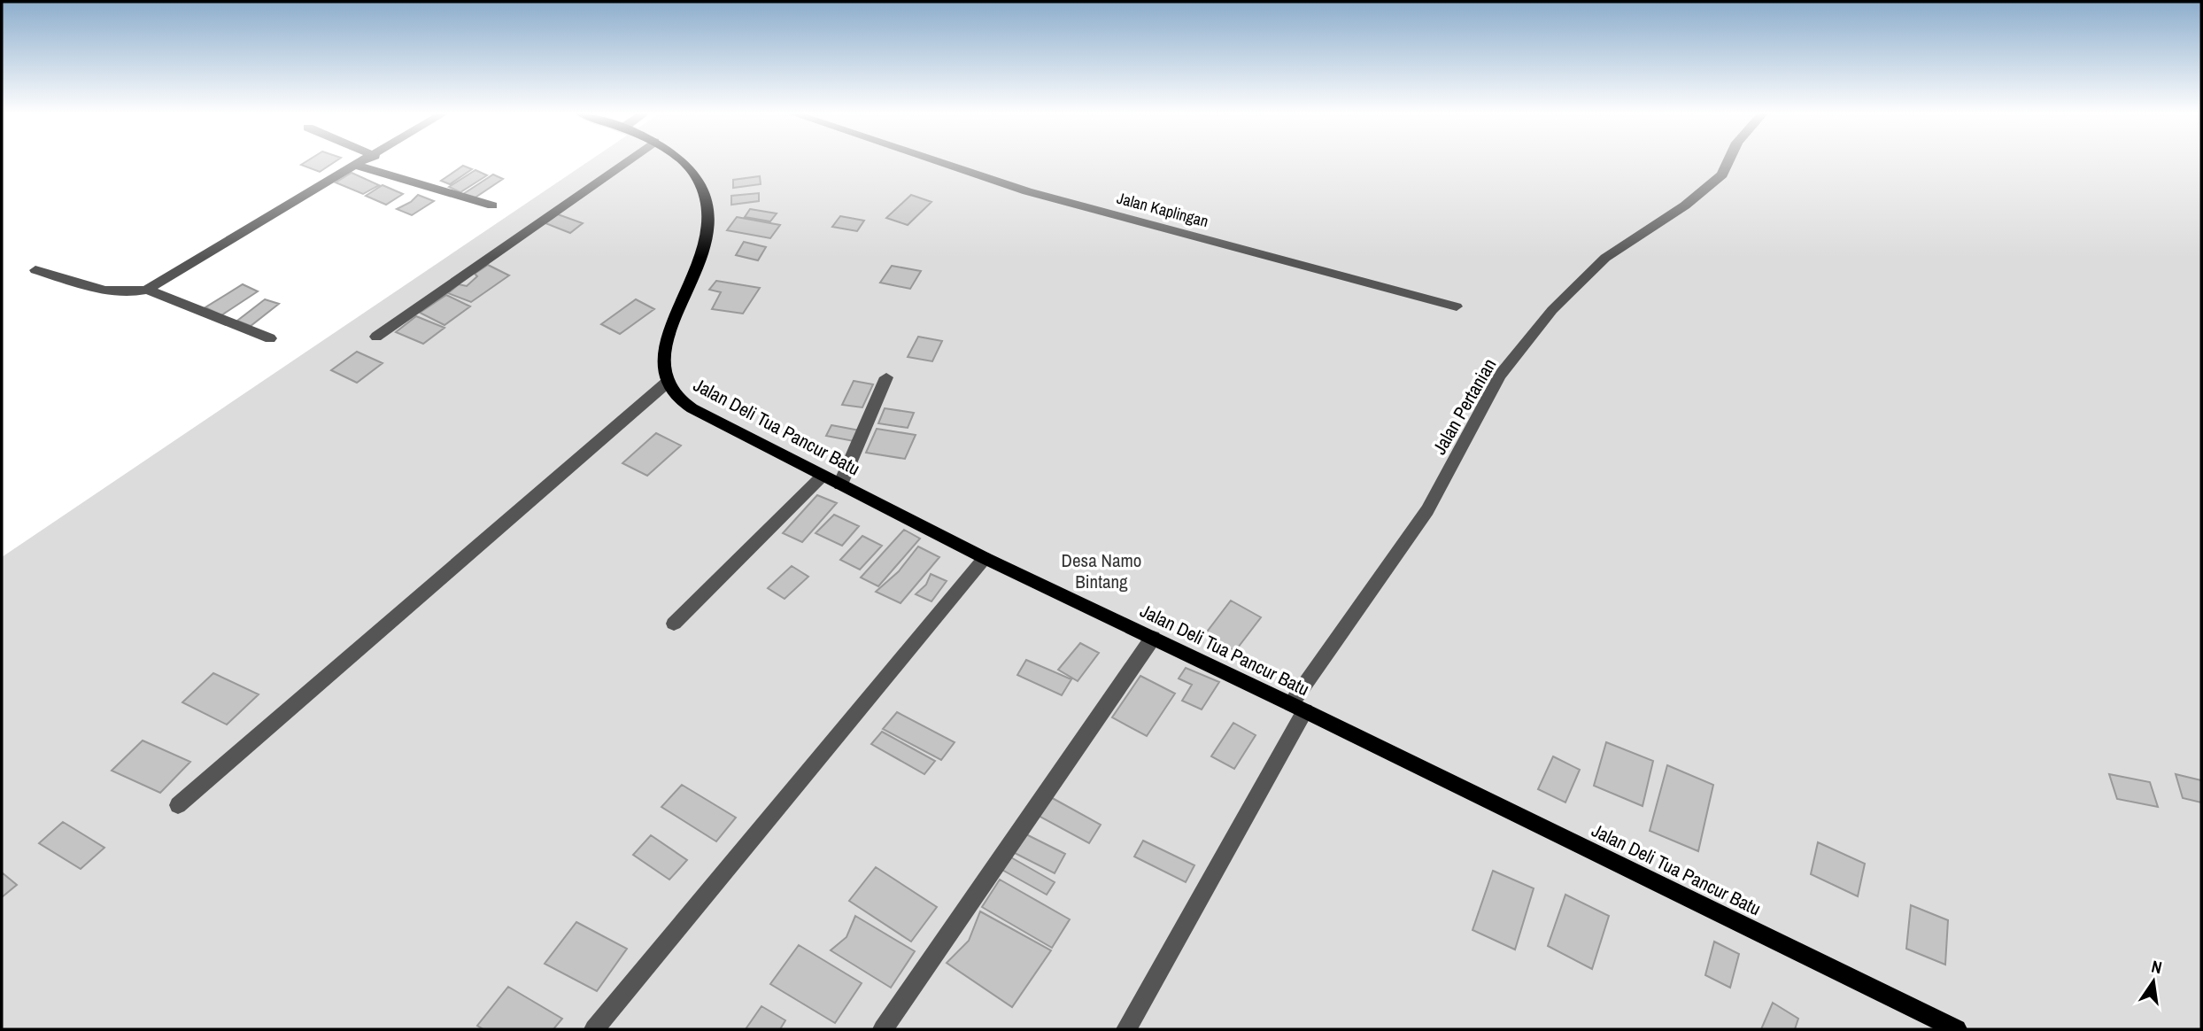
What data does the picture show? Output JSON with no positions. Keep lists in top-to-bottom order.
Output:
{
  "streets": {
    "main road": ["Jalan Deli Tua Pancur Batu"],
    "street": ["Jalan Kaplingan", "Jalan Pertanian"]
  },
  "crossings": [
    ["Jalan Pertanian", "Jalan Deli Tua Pancur Batu"]
  ],
  "parks": ["Desa Namo Bintang"],
  "north": "top"
}
